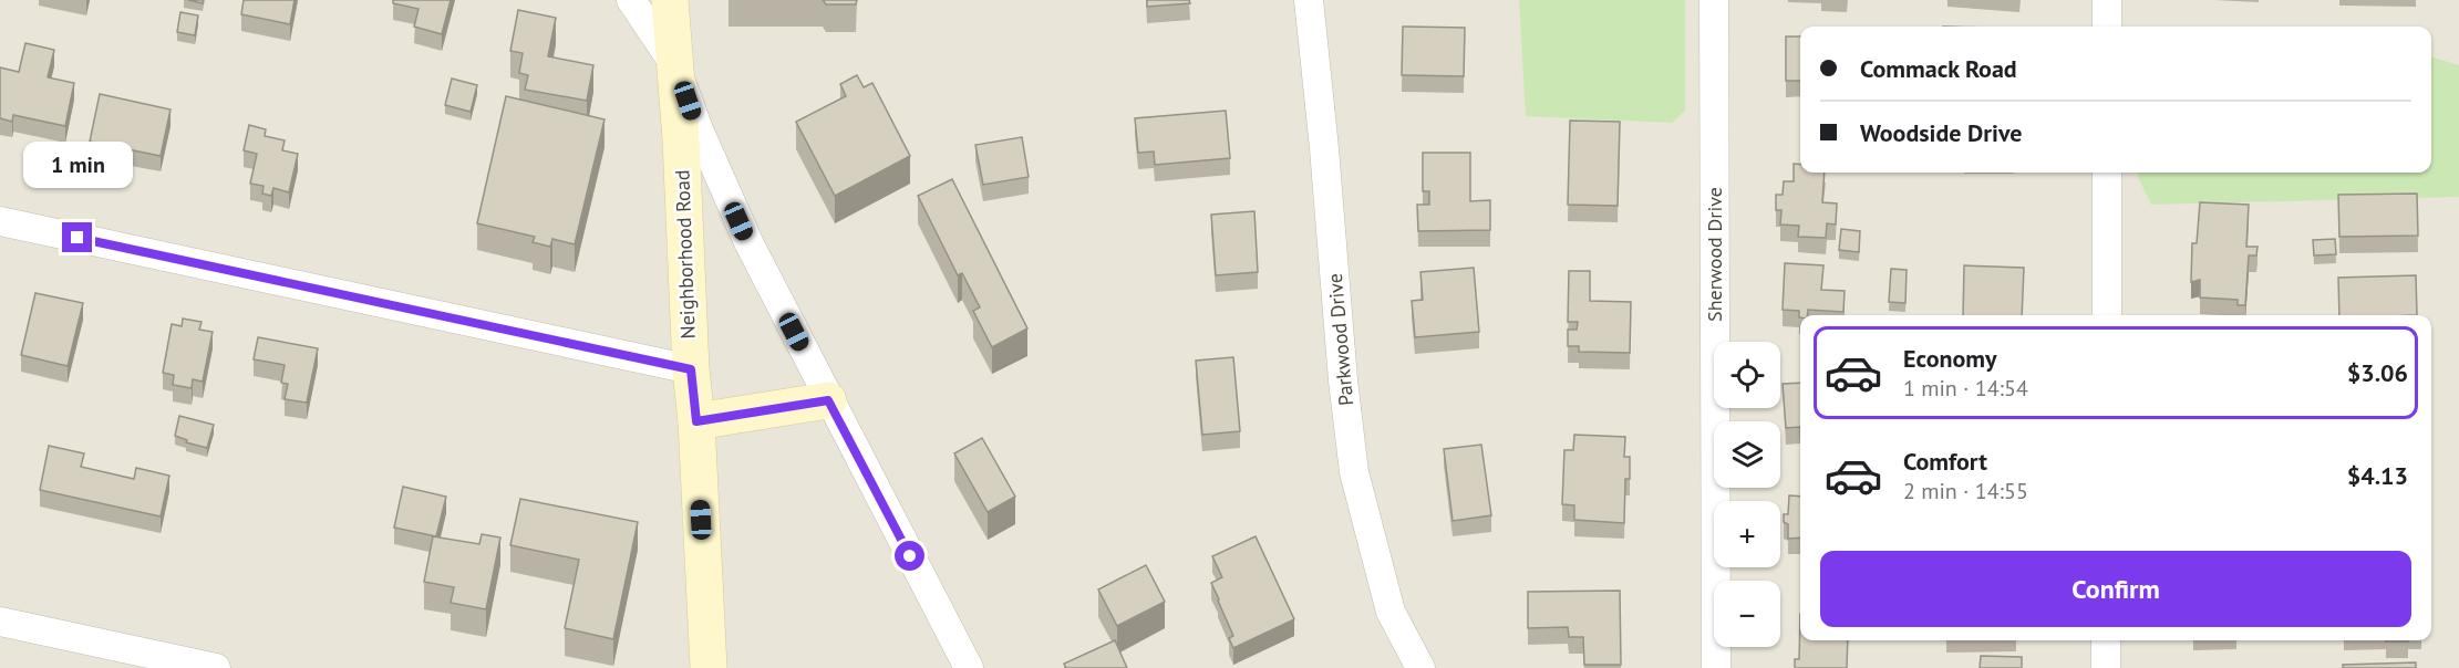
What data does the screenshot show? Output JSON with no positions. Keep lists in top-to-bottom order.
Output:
{
  "streets": {
    "main road": ["Neighborhood Road"],
    "street": ["Sherwood Drive", "Parkwood Drive"]
  },
  "page": {
    "banner": ["Commack Road", "Woodside Drive"],
    "bubble": "1 min",
    "list": [
      {
        "name": "Economy",
        "note": "1 min · 14:54",
        "value": "$3.06"
      },
      {
        "name": "Comfort",
        "note": "2 min · 14:55",
        "value": "$4.13"
      }
    ],
    "map_buttons": ["+", "−"],
    "buttons": "Confirm"
  }
}
